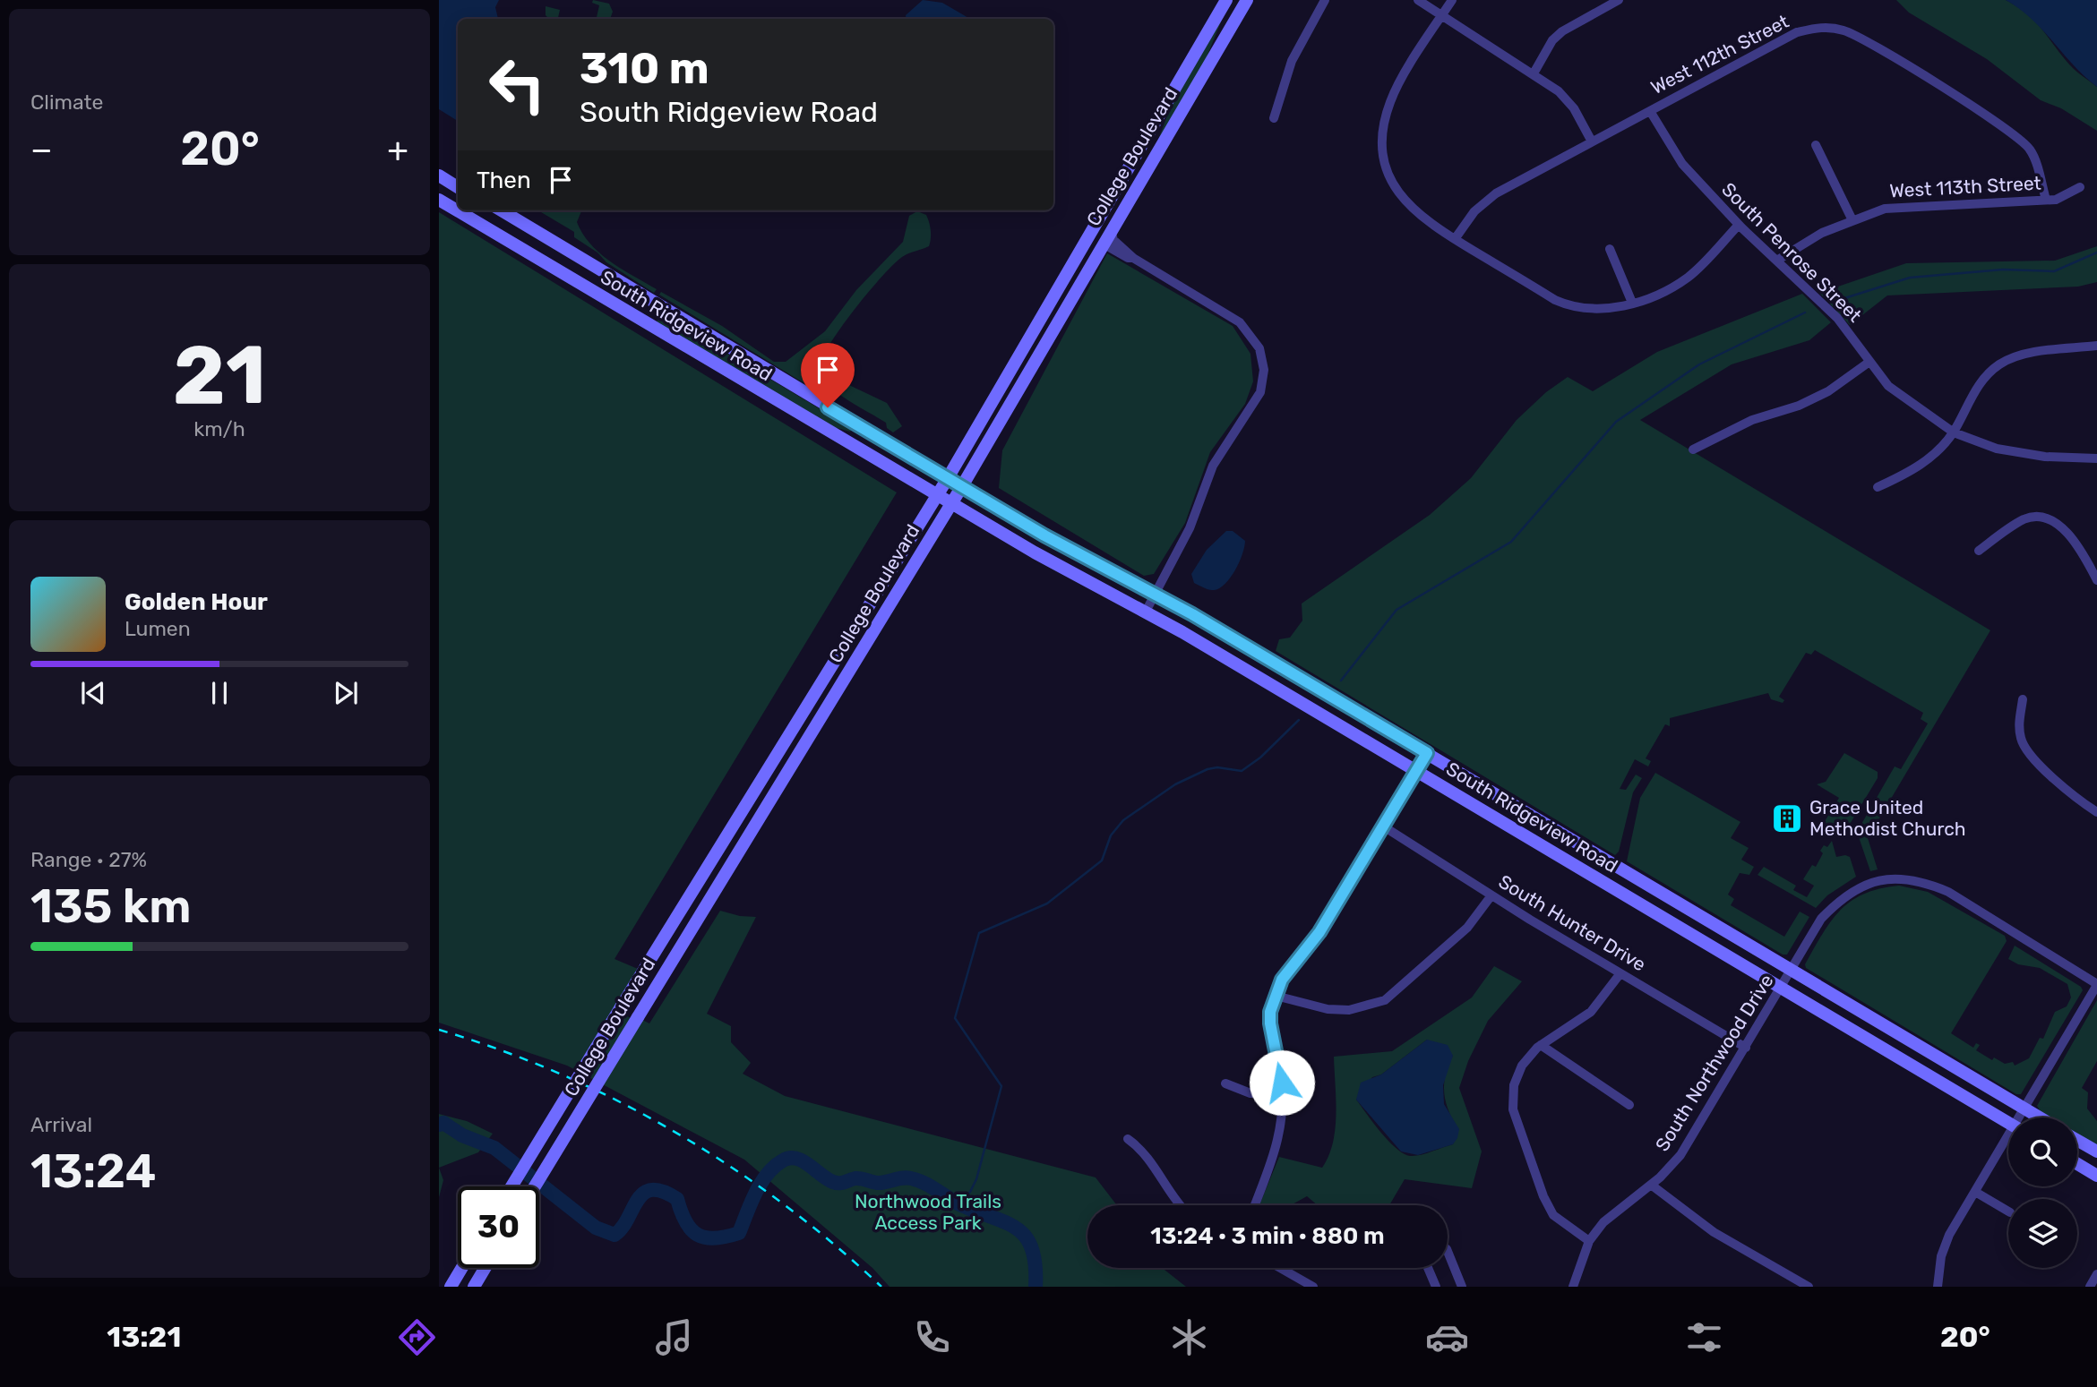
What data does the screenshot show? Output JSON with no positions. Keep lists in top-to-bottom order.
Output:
{
  "streets": {
    "main road": ["College Boulevard", "South Ridgeview Road"],
    "street": [
      "West 112th Street",
      "West 113th Street",
      "South Penrose Street",
      "South Hunter Drive",
      "South Northwood Drive"
    ]
  },
  "crossings": [
    ["West 112th Street", "West 113th Street"],
    ["West 112th Street", "South Penrose Street"],
    ["College Boulevard", "South Ridgeview Road"],
    ["West 113th Street", "South Penrose Street"],
    ["South Ridgeview Road", "South Northwood Drive"],
    ["South Hunter Drive", "South Northwood Drive"]
  ],
  "parks": ["Northwood Trails Access Park"],
  "places": {
    "building": ["Grace United Methodist Church"]
  },
  "page": {
    "tile": [
      "Climate",
      ["21", "km/h"],
      ["Range · 27%", "135 km"],
      ["Arrival", "13:24"]
    ],
    "turn": ["310 m", "South Ridgeview Road"],
    "heat": ["−", "20°", "+"],
    "then": "Then",
    "song": ["Golden Hour", "Lumen"],
    "limit": "30",
    "trip": "13:24 · 3 min · 880 m",
    "tabs": ["13:21", "20°"]
  }
}
